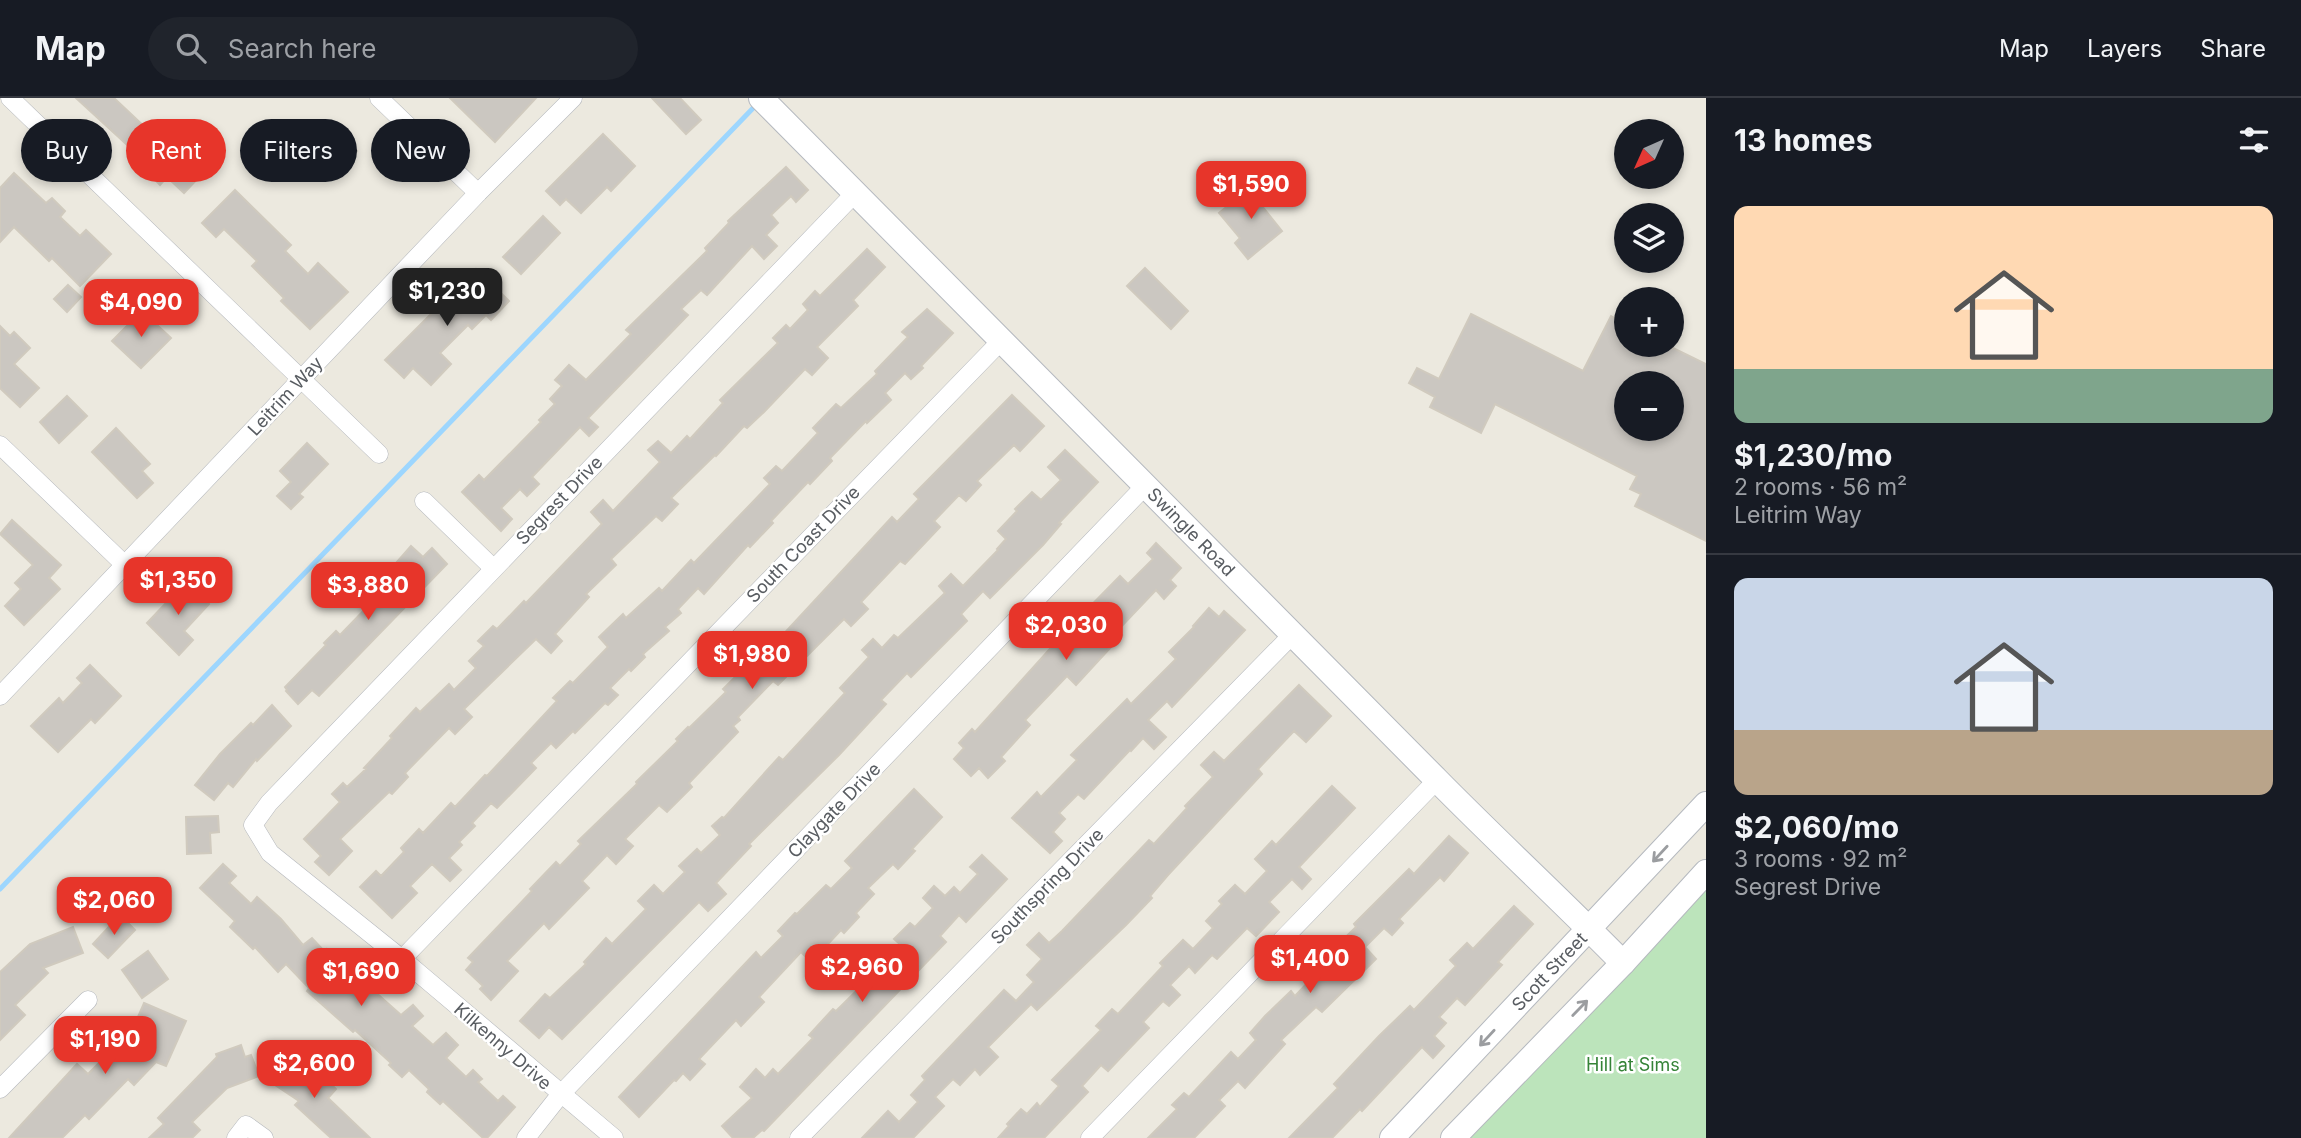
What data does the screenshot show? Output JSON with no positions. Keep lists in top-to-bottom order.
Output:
{
  "streets": {
    "street": [
      "Leitrim Way",
      "Segrest Drive",
      "Swingle Road",
      "South Coast Drive",
      "Claygate Drive",
      "Southspring Drive",
      "Scott Street",
      "Kilkenny Drive"
    ]
  },
  "crossings": [
    ["Segrest Drive", "Swingle Road"],
    ["Segrest Drive", "Kilkenny Drive"],
    ["Swingle Road", "South Coast Drive"],
    ["Swingle Road", "Claygate Drive"],
    ["Swingle Road", "Southspring Drive"],
    ["Swingle Road", "Scott Street"],
    ["South Coast Drive", "Kilkenny Drive"],
    ["Claygate Drive", "Kilkenny Drive"]
  ],
  "parks": ["Hill at Sims"],
  "north": "bottom left",
  "page": {
    "header": "Map",
    "search": "Search here",
    "nav": ["Map", "Layers", "Share"],
    "heading": "13 homes",
    "map_buttons": ["+", "−"],
    "chip": [
      "Buy",
      "Rent",
      "Filters",
      "New"
    ],
    "price": [
      "$1,590",
      "$1,230",
      "$4,090",
      "$1,350",
      "$3,880",
      "$2,030",
      "$1,980",
      "$2,060",
      "$1,400",
      "$2,960",
      "$1,690",
      "$1,190",
      "$2,600"
    ],
    "list": [
      {
        "name": "$1,230/mo",
        "note": "2 rooms · 56 m² · Leitrim Way"
      },
      {
        "name": "$2,060/mo",
        "note": "3 rooms · 92 m² · Segrest Drive"
      }
    ]
  }
}
